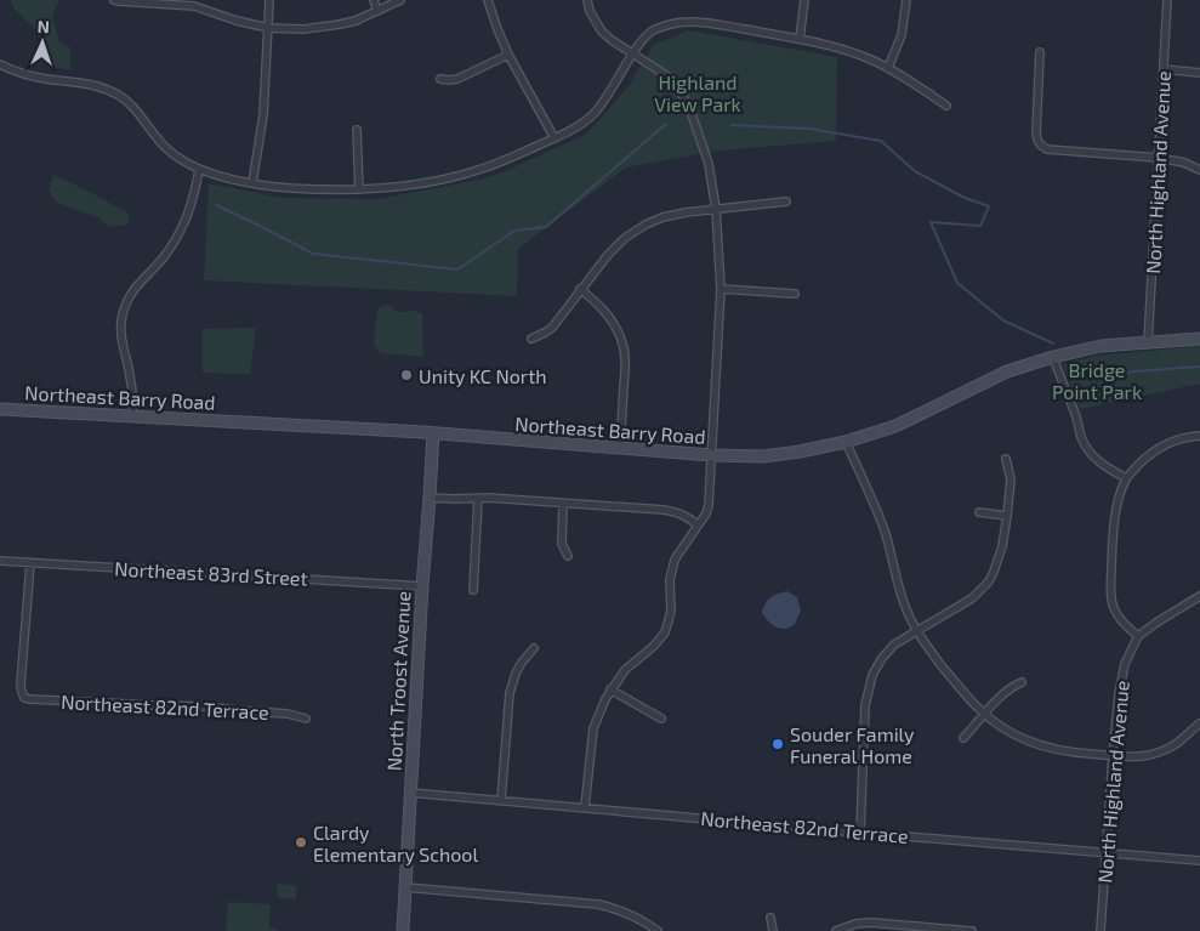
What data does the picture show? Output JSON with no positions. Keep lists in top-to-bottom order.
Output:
{
  "streets": {
    "main road": ["Northeast Barry Road", "North Troost Avenue"],
    "street": ["North Highland Avenue", "Northeast 83rd Street", "Northeast 82nd Terrace"]
  },
  "crossings": [
    ["North Highland Avenue", "Northeast Barry Road"],
    ["North Highland Avenue", "Northeast 82nd Terrace"],
    ["Northeast Barry Road", "North Troost Avenue"],
    ["Northeast 83rd Street", "North Troost Avenue"],
    ["Northeast 83rd Street", "Northeast 82nd Terrace"],
    ["North Troost Avenue", "Northeast 82nd Terrace"]
  ],
  "parks": ["Highland View Park", "Bridge Point Park"],
  "places": ["Unity KC North", "Souder Family Funeral Home", "Clardy Elementary School"],
  "north": "top"
}
